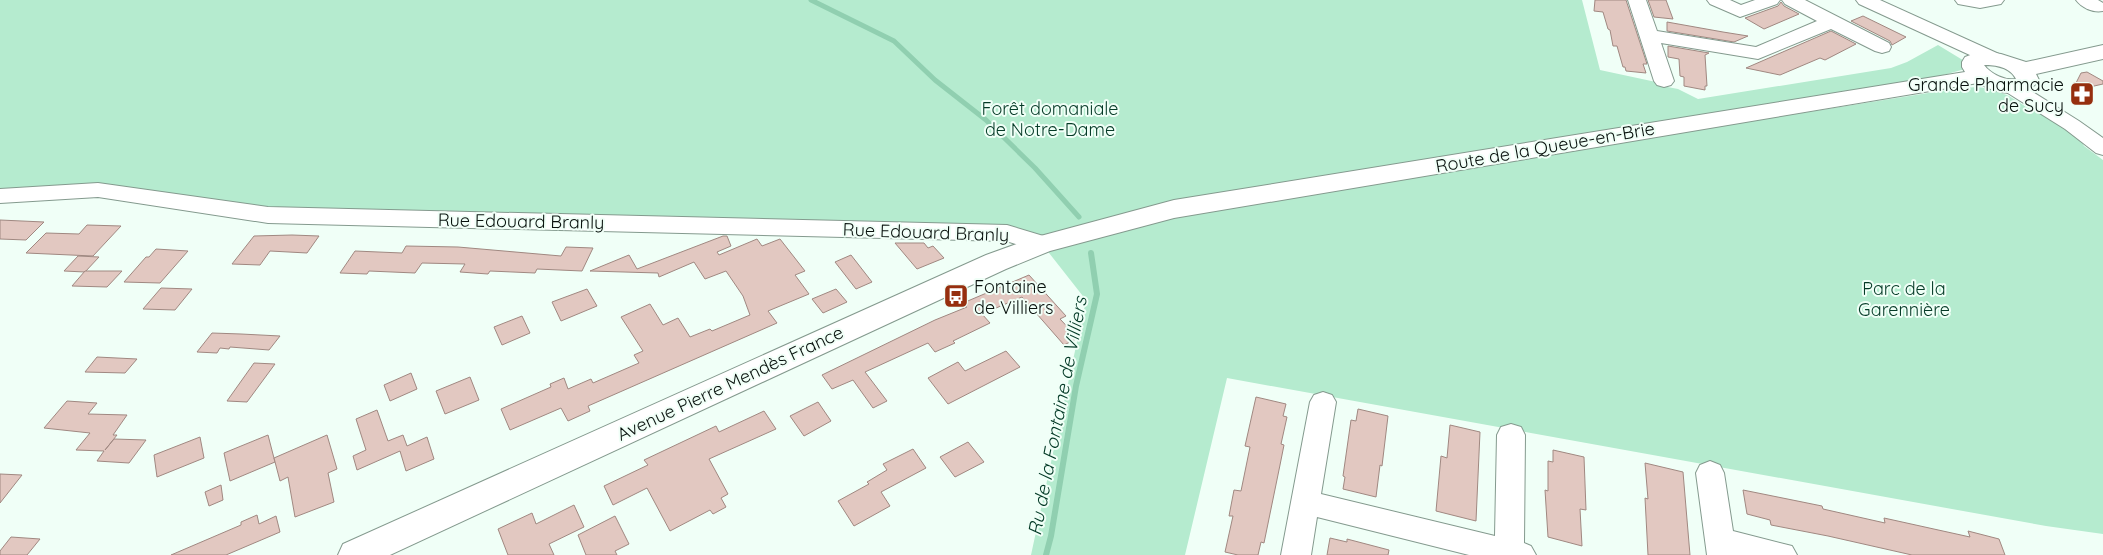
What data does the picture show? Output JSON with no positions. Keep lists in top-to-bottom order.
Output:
{
  "streets": {
    "main road": ["Route de la Queue-en-Brie", "Avenue Pierre Mendès France"],
    "street": ["Rue Edouard Branly"]
  },
  "crossings": [
    ["Route de la Queue-en-Brie", "Avenue Pierre Mendès France"],
    ["Rue Edouard Branly", "Avenue Pierre Mendès France"]
  ],
  "water": ["Ru de la Fontaine de Villiers"],
  "parks": ["Forêt domaniale de Notre-Dame", "Parc de la Garennière"],
  "places": {
    "pharmacy": ["Grande Pharmacie de Sucy"],
    "bus stop": ["Fontaine de Villiers"]
  }
}
